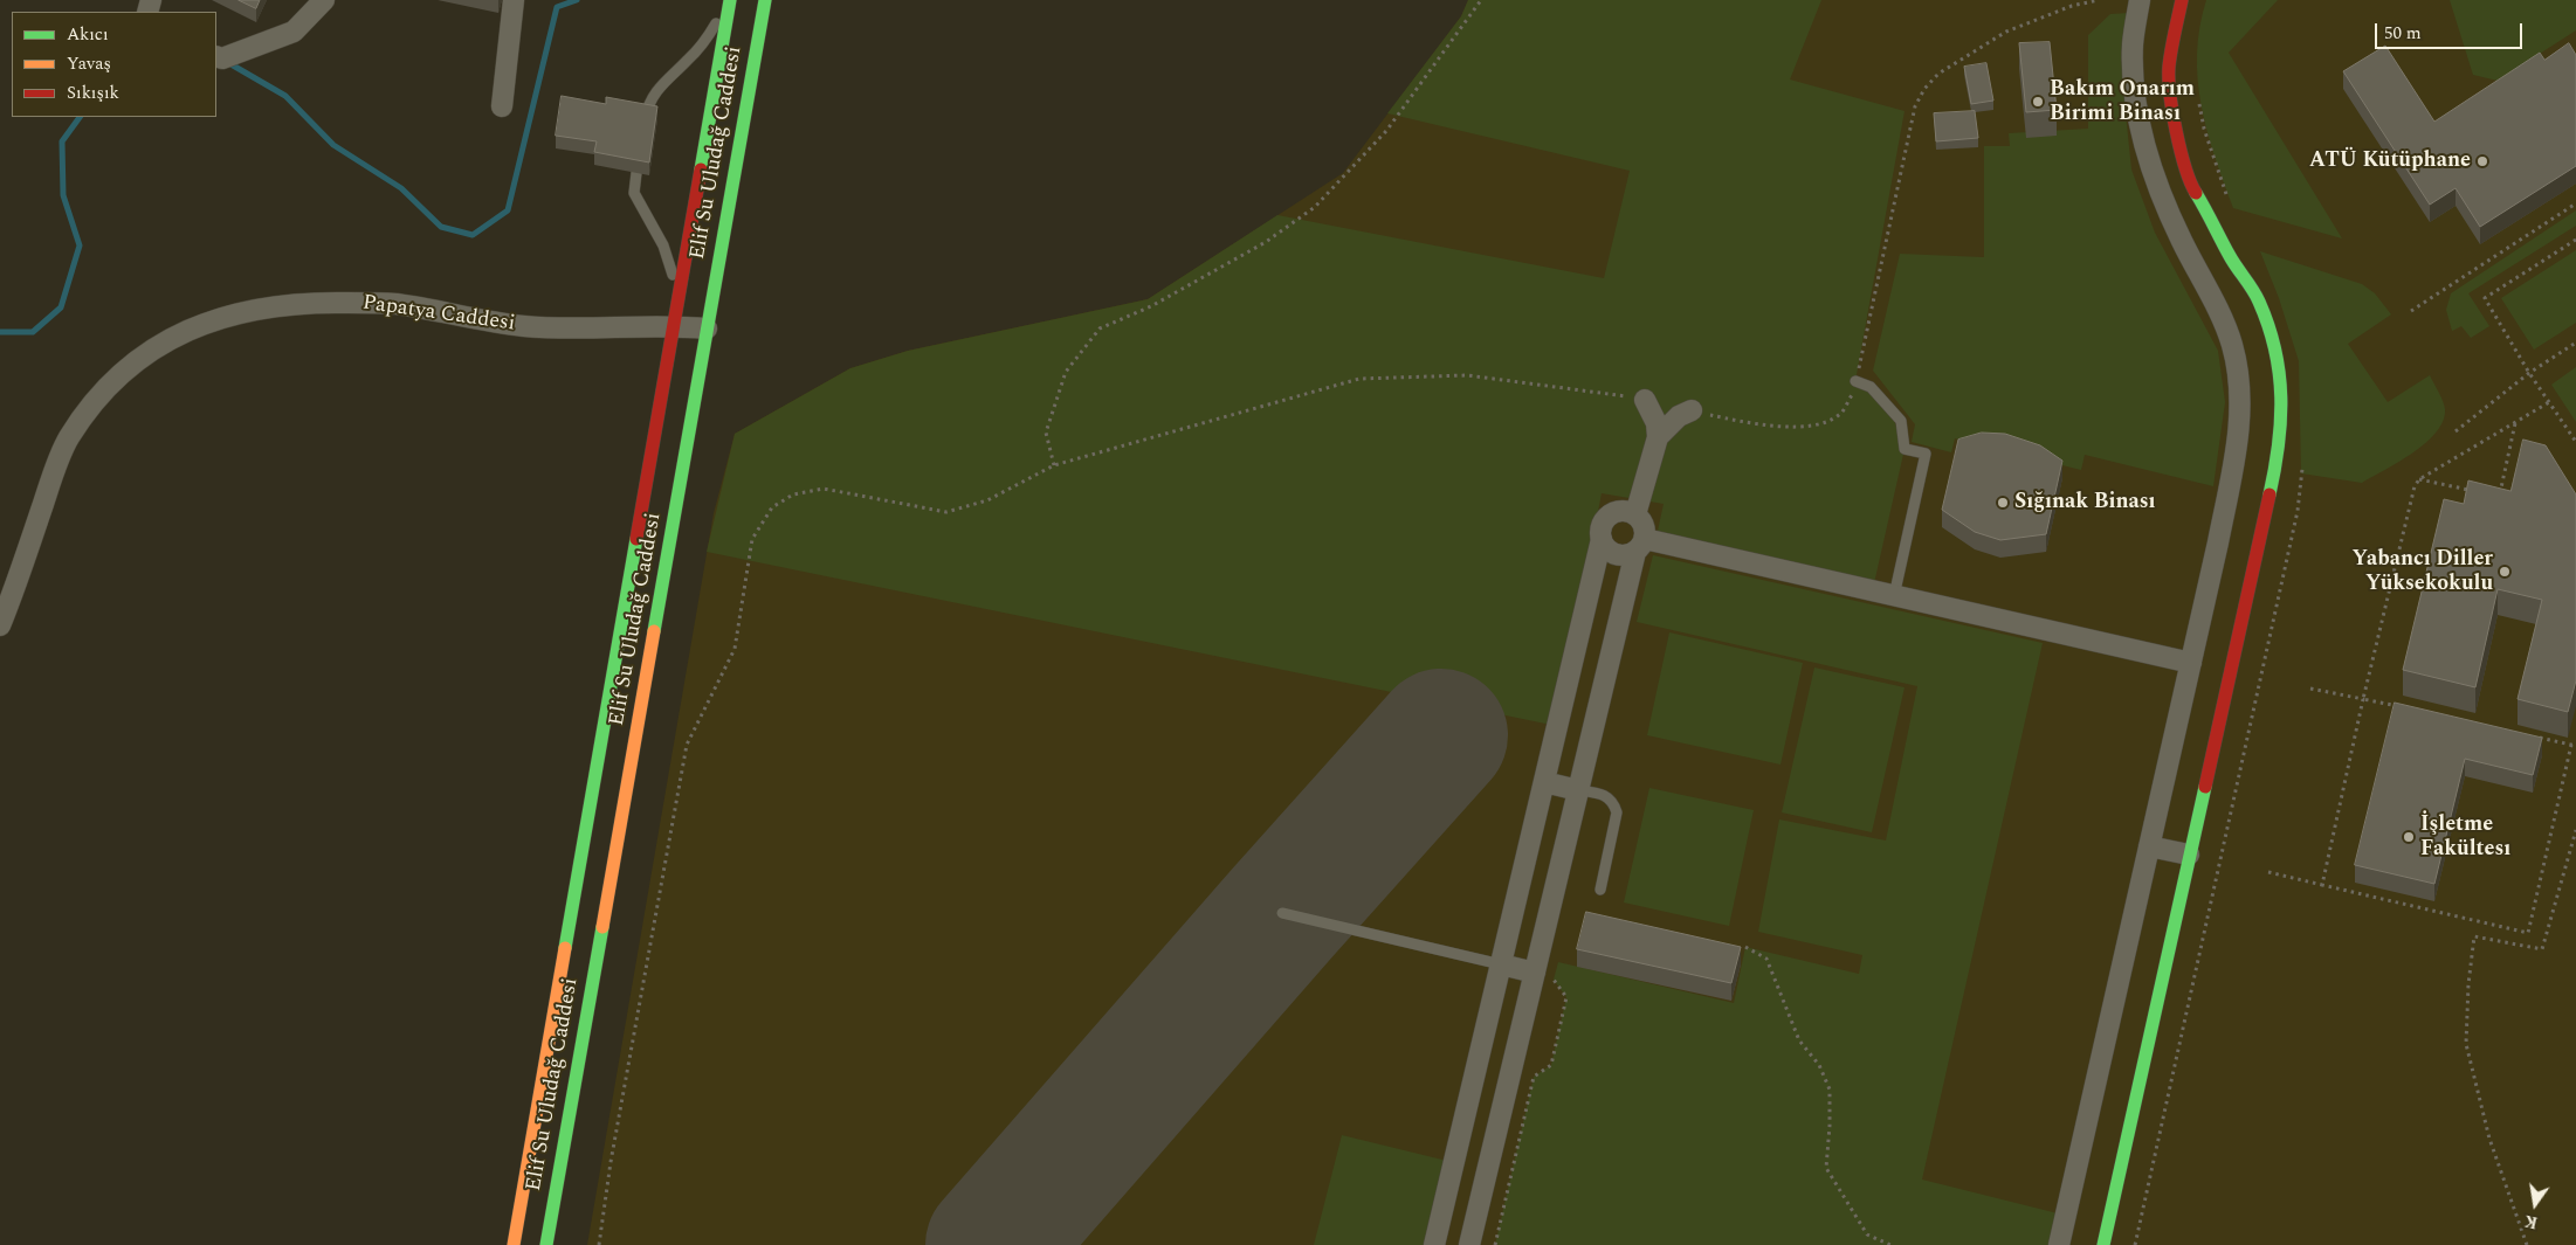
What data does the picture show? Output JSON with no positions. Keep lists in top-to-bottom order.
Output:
{
  "streets": {
    "main road": ["Elif Su Uludağ Caddesi"],
    "street": ["Papatya Caddesi"]
  },
  "crossings": [
    ["Elif Su Uludağ Caddesi", "Papatya Caddesi"]
  ],
  "places": [
    "Bakım Onarım Birimi Binası",
    "ATÜ Kütüphane",
    "Sığınak Binası",
    "Yabancı Diller Yüksekokulu",
    "İşletme Fakültesı"
  ],
  "legend": ["Akıcı", "Yavaş", "Sıkışık"],
  "scale_bar": "50 m",
  "north": "bottom"
}
